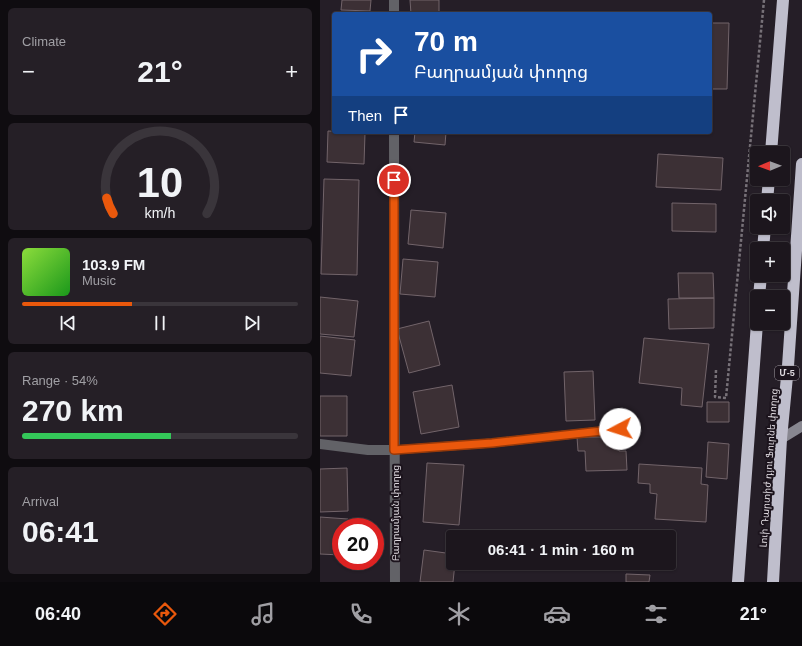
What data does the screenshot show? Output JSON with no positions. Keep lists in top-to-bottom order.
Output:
{
  "streets": {
    "highway": ["Մ-5", "Լուի Դարտիժ դյու Ֆուրնե փողոց"],
    "street": ["Բաղրամյան փողոց"]
  },
  "north": "left",
  "page": {
    "tile": [
      "Climate",
      ["Range · 54%", "270 km"],
      ["Arrival", "06:41"]
    ],
    "turn": ["70 m", "Բաղրամյան փողոց"],
    "heat": ["−", "21°", "+"],
    "then": "Then",
    "map_buttons": ["+", "−"],
    "song": ["103.9 FM", "Music"],
    "limit": "20",
    "trip": "06:41 · 1 min · 160 m",
    "tabs": ["06:40", "21°"],
    "gauge": ["10", "km/h"]
  }
}
